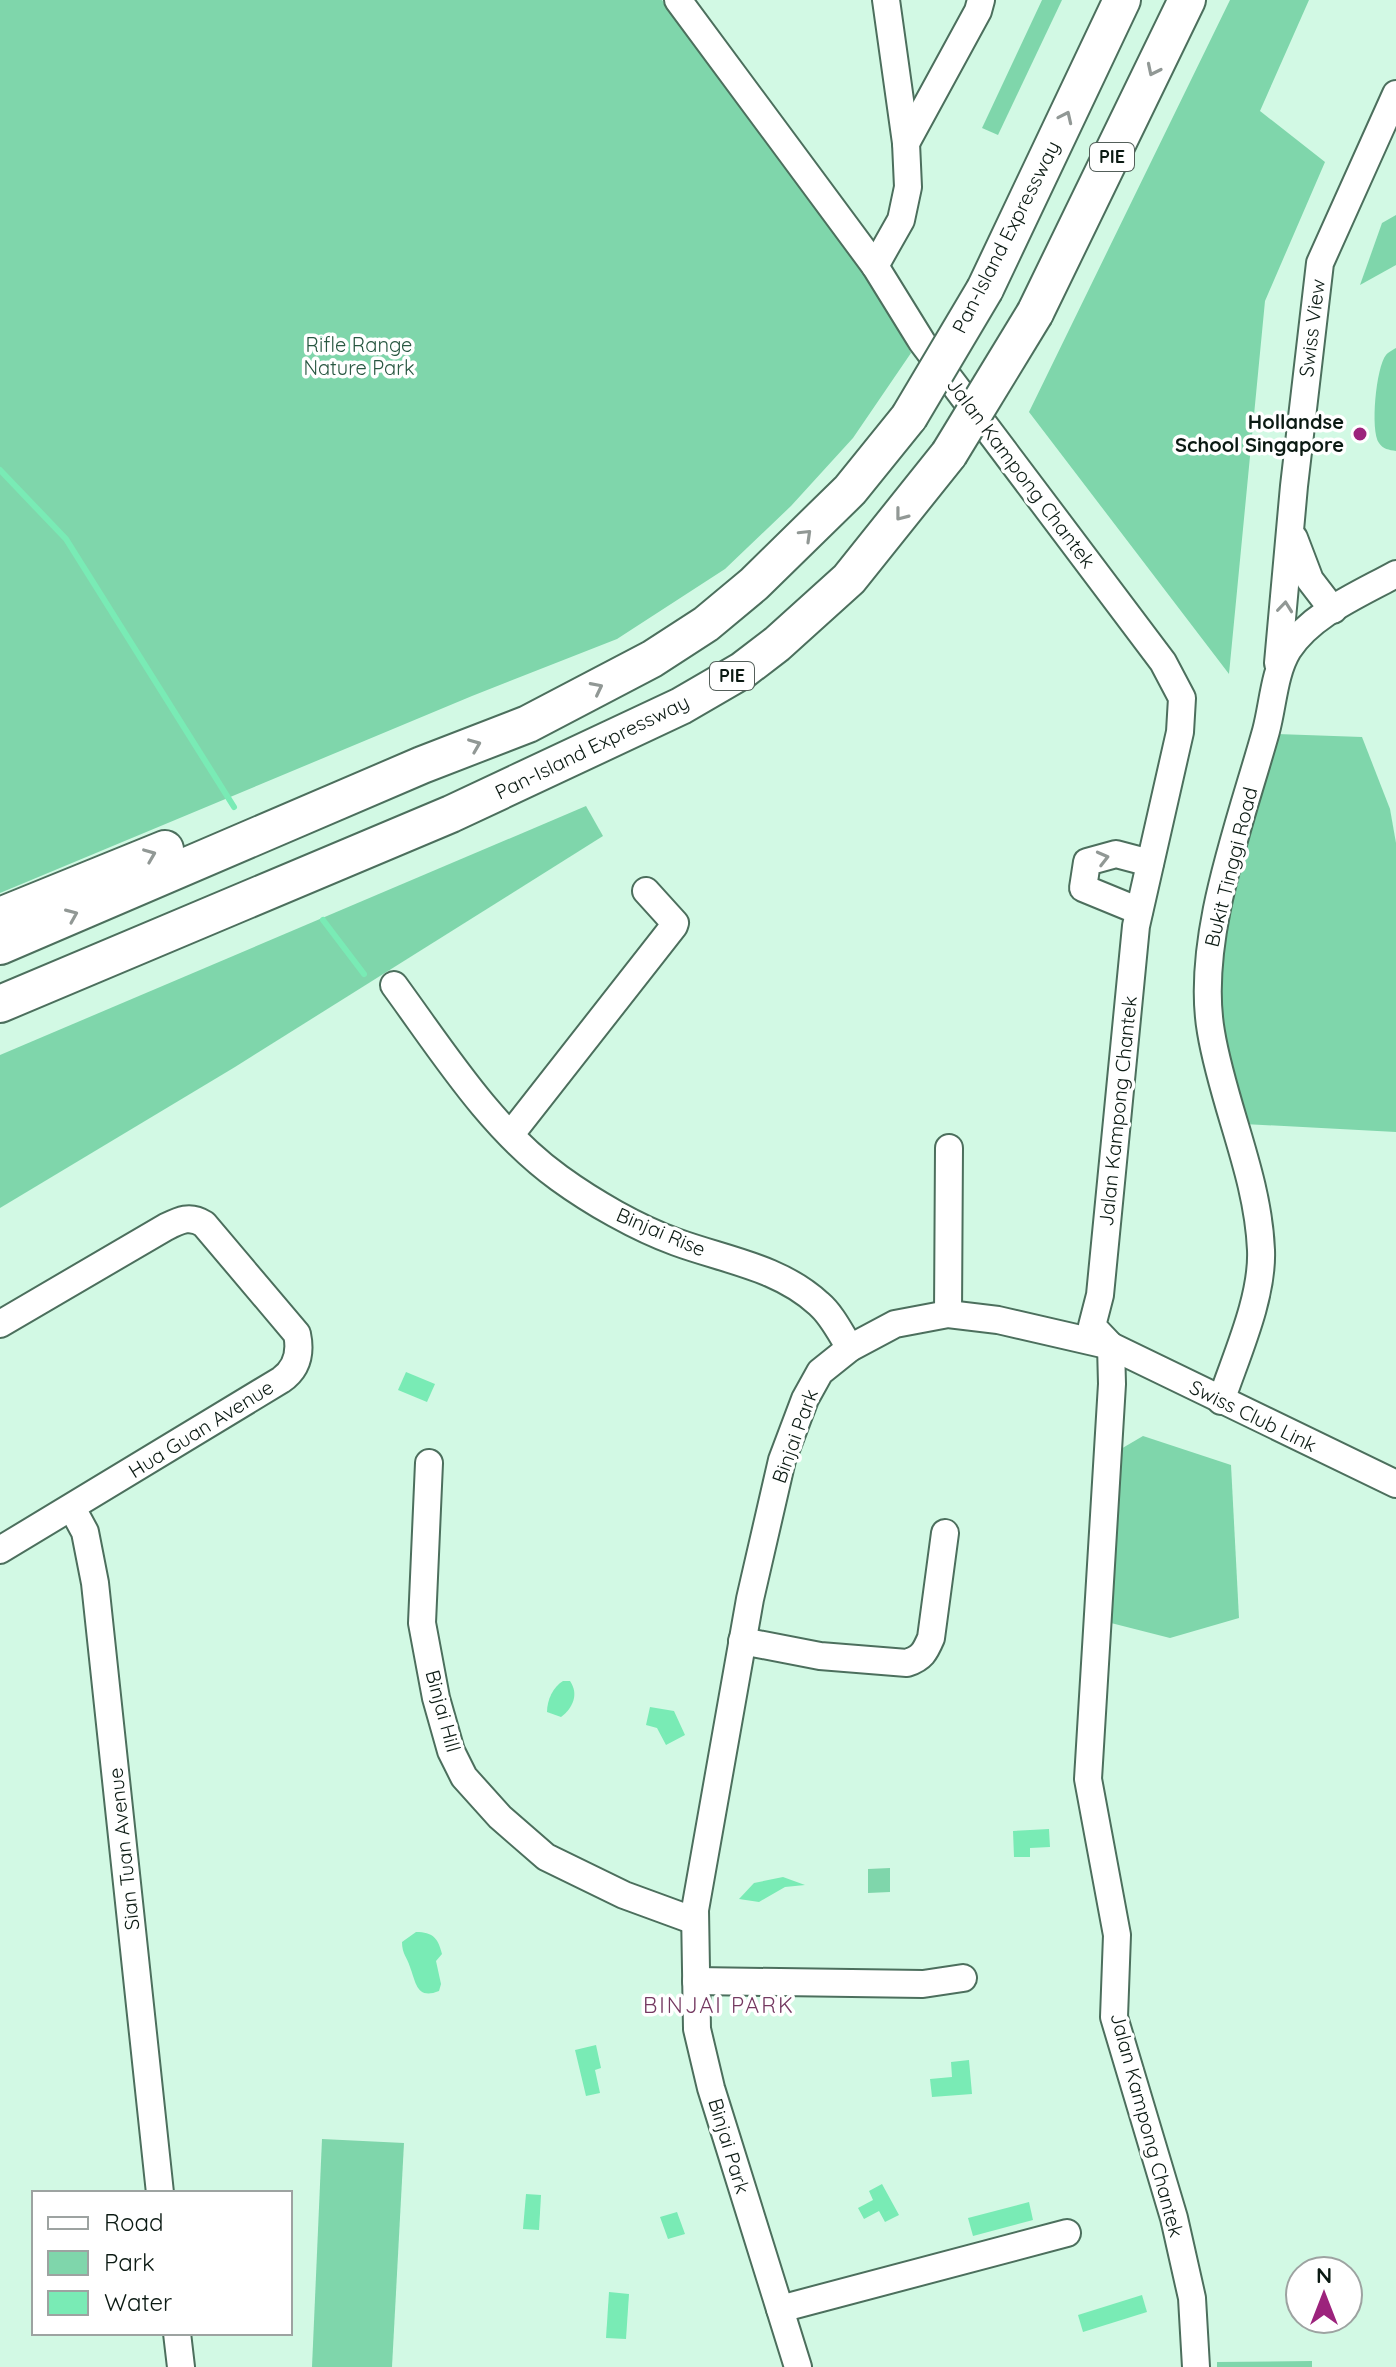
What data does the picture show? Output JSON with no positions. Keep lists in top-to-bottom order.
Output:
{
  "streets": {
    "highway": ["PIE", "Pan-Island Expressway"],
    "street": [
      "Swiss View",
      "Jalan Kampong Chantek",
      "Bukit Tinggi Road",
      "Binjai Rise",
      "Swiss Club Link",
      "Hua Guan Avenue",
      "Binjai Park",
      "Binjai Hill",
      "Sian Tuan Avenue"
    ]
  },
  "crossings": [
    ["Swiss View", "Bukit Tinggi Road"],
    ["Jalan Kampong Chantek", "Swiss Club Link"],
    ["Jalan Kampong Chantek", "Binjai Park"],
    ["Bukit Tinggi Road", "Swiss Club Link"],
    ["Binjai Rise", "Binjai Park"],
    ["Swiss Club Link", "Binjai Park"],
    ["Hua Guan Avenue", "Sian Tuan Avenue"],
    ["Binjai Park", "Binjai Hill"]
  ],
  "districts": ["BINJAI PARK"],
  "parks": ["Rifle Range Nature Park"],
  "places": ["Hollandse School Singapore"],
  "legend": ["Road", "Park", "Water"],
  "north": "top"
}
